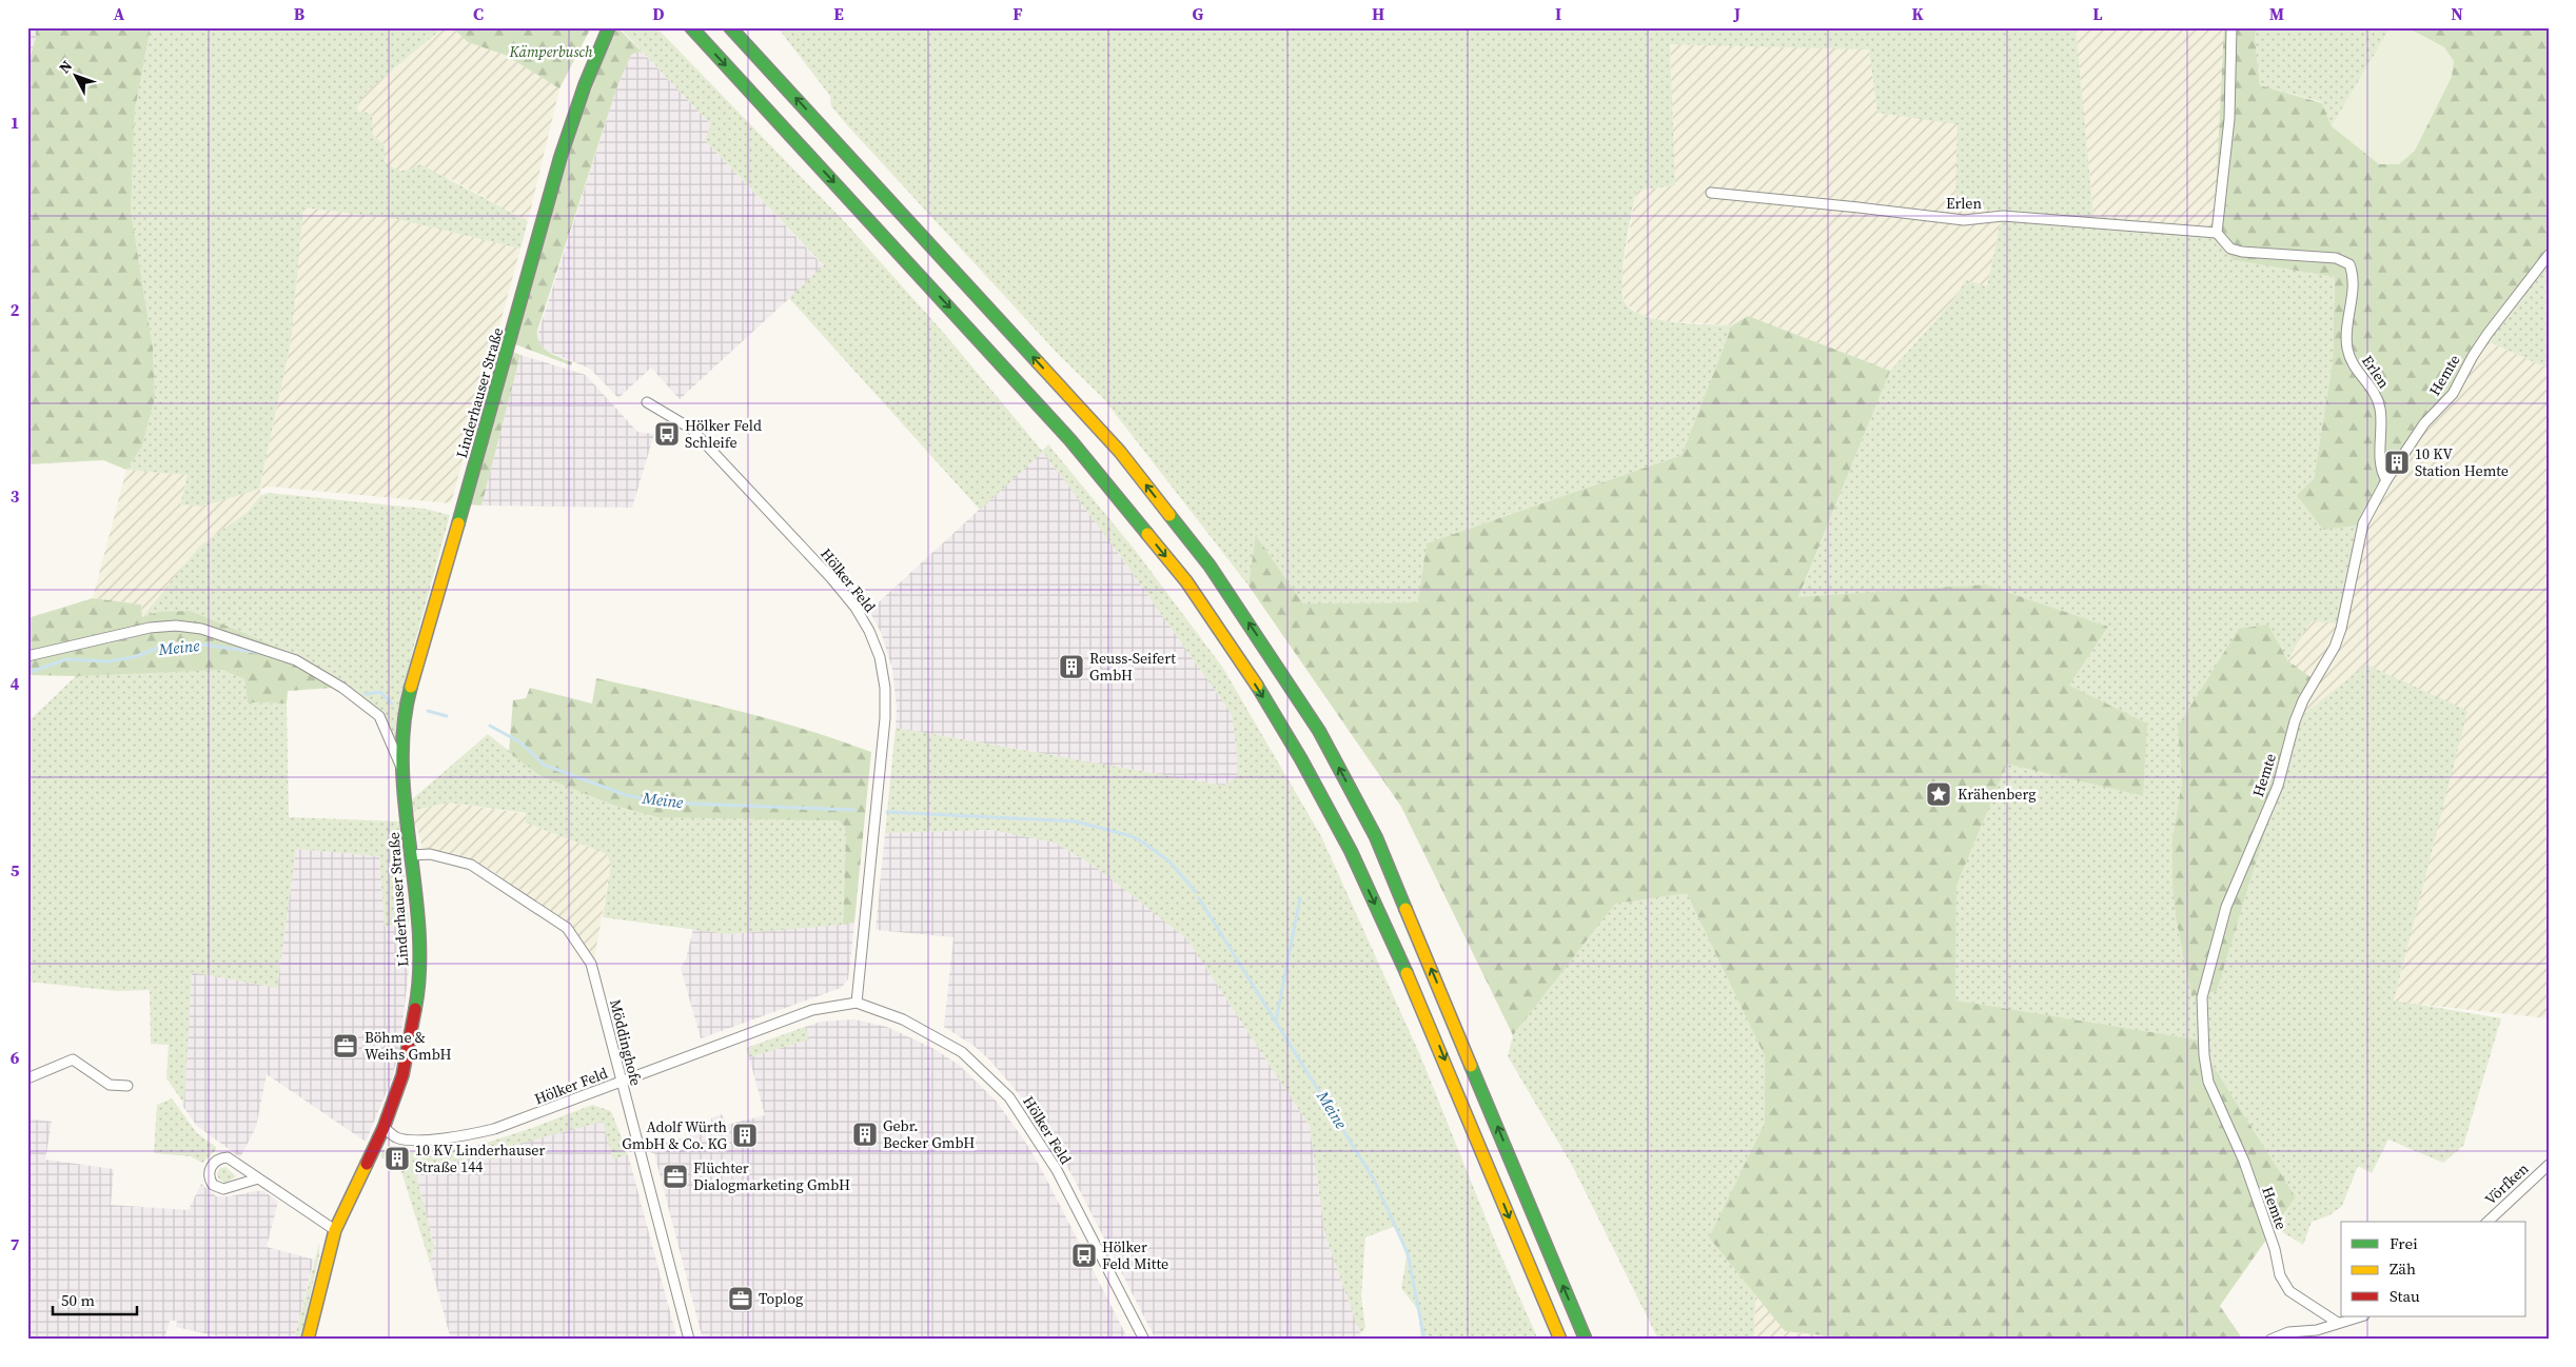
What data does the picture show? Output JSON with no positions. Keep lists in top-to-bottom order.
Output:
{
  "streets": {
    "main road": ["Linderhauser Straße"],
    "street": [
      "Erlen",
      "Hemte",
      "Hölker Feld",
      "Möddinghofe",
      "Vörfken"
    ]
  },
  "crossings": [
    ["Erlen", "Hemte"],
    ["Linderhauser Straße", "Hölker Feld"],
    ["Linderhauser Straße", "Möddinghofe"],
    ["Hölker Feld", "Möddinghofe"]
  ],
  "water": ["Meine"],
  "parks": ["Kämperbusch"],
  "places": {
    "bus stop": ["Hölker Feld Schleife", "Hölker Feld Mitte"],
    "building": [
      "10 KV Station Hemte",
      "Reuss-Seifert GmbH",
      "Gebr. Becker GmbH",
      "Adolf Würth GmbH & Co. KG",
      "10 KV Linderhauser Straße 144"
    ],
    "place": ["Krähenberg"],
    "office": ["Böhme & Weihs GmbH", "Flüchter Dialogmarketing GmbH", "Toplog"]
  },
  "legend": ["Frei", "Zäh", "Stau"],
  "scale_bar": "50 m",
  "north": "top left",
  "grid": {
    "columns": [
      "A",
      "B",
      "C",
      "D",
      "E",
      "F",
      "G",
      "H",
      "I",
      "J",
      "K",
      "L",
      "M",
      "N"
    ],
    "rows": [
      "1",
      "2",
      "3",
      "4",
      "5",
      "6",
      "7"
    ]
  }
}
